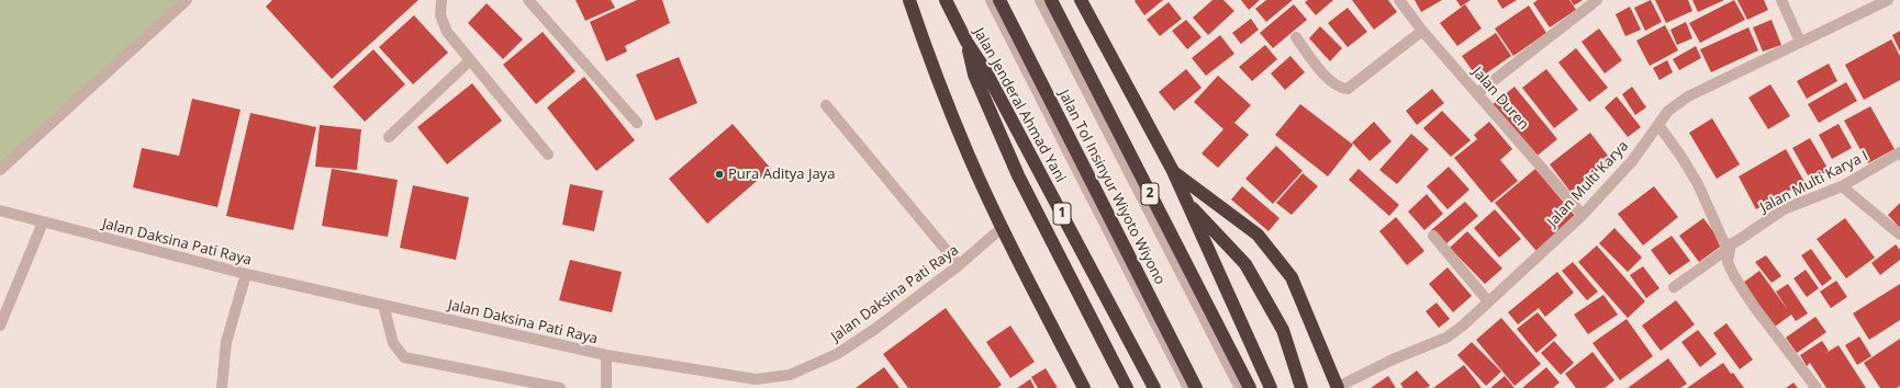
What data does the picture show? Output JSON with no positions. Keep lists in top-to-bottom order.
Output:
{
  "streets": {
    "highway": [
      "Jalan Jenderal Ahmad Yani",
      "Jalan Tol Insinyur Wiyoto Wiyono",
      "2",
      "1"
    ],
    "street": [
      "Jalan Duren",
      "Jalan Multi Karya I",
      "Jalan Multi Karya",
      "Jalan Daksina Pati Raya"
    ]
  },
  "crossings": [
    ["Jalan Duren", "Jalan Multi Karya"]
  ],
  "places": ["Pura Aditya Jaya"]
}
